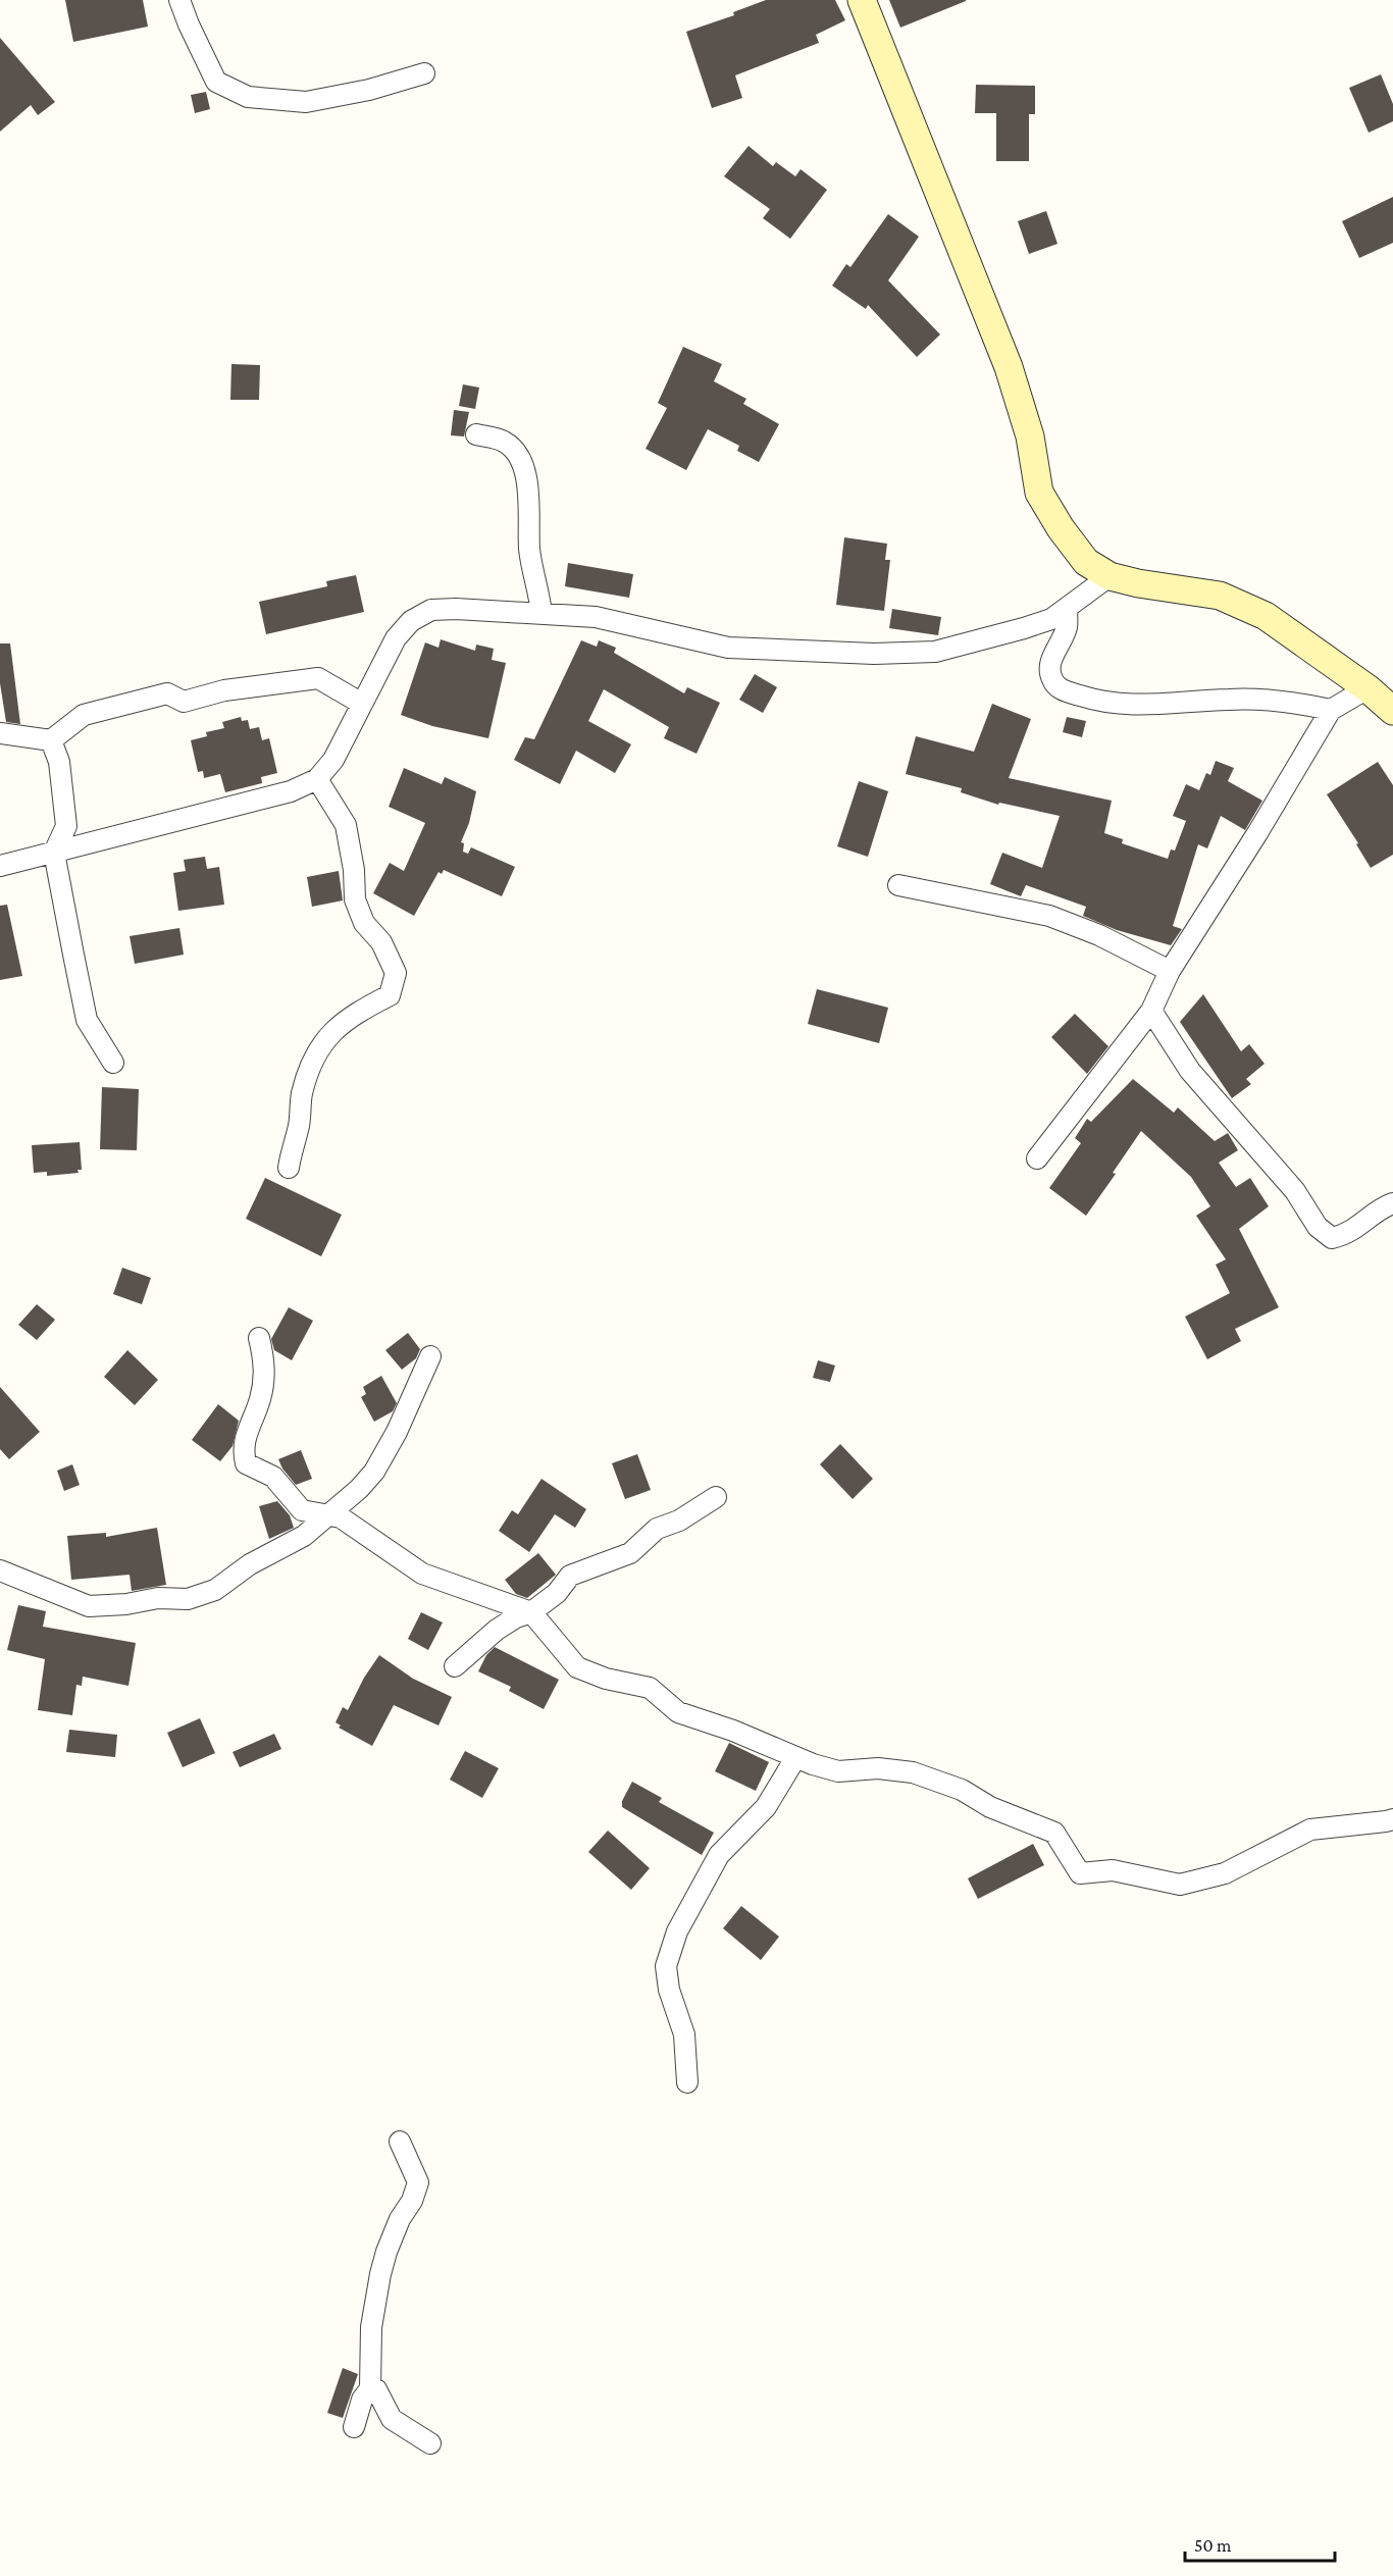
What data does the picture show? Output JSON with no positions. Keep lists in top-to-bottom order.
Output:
{
  "scale_bar": "50 m"
}
